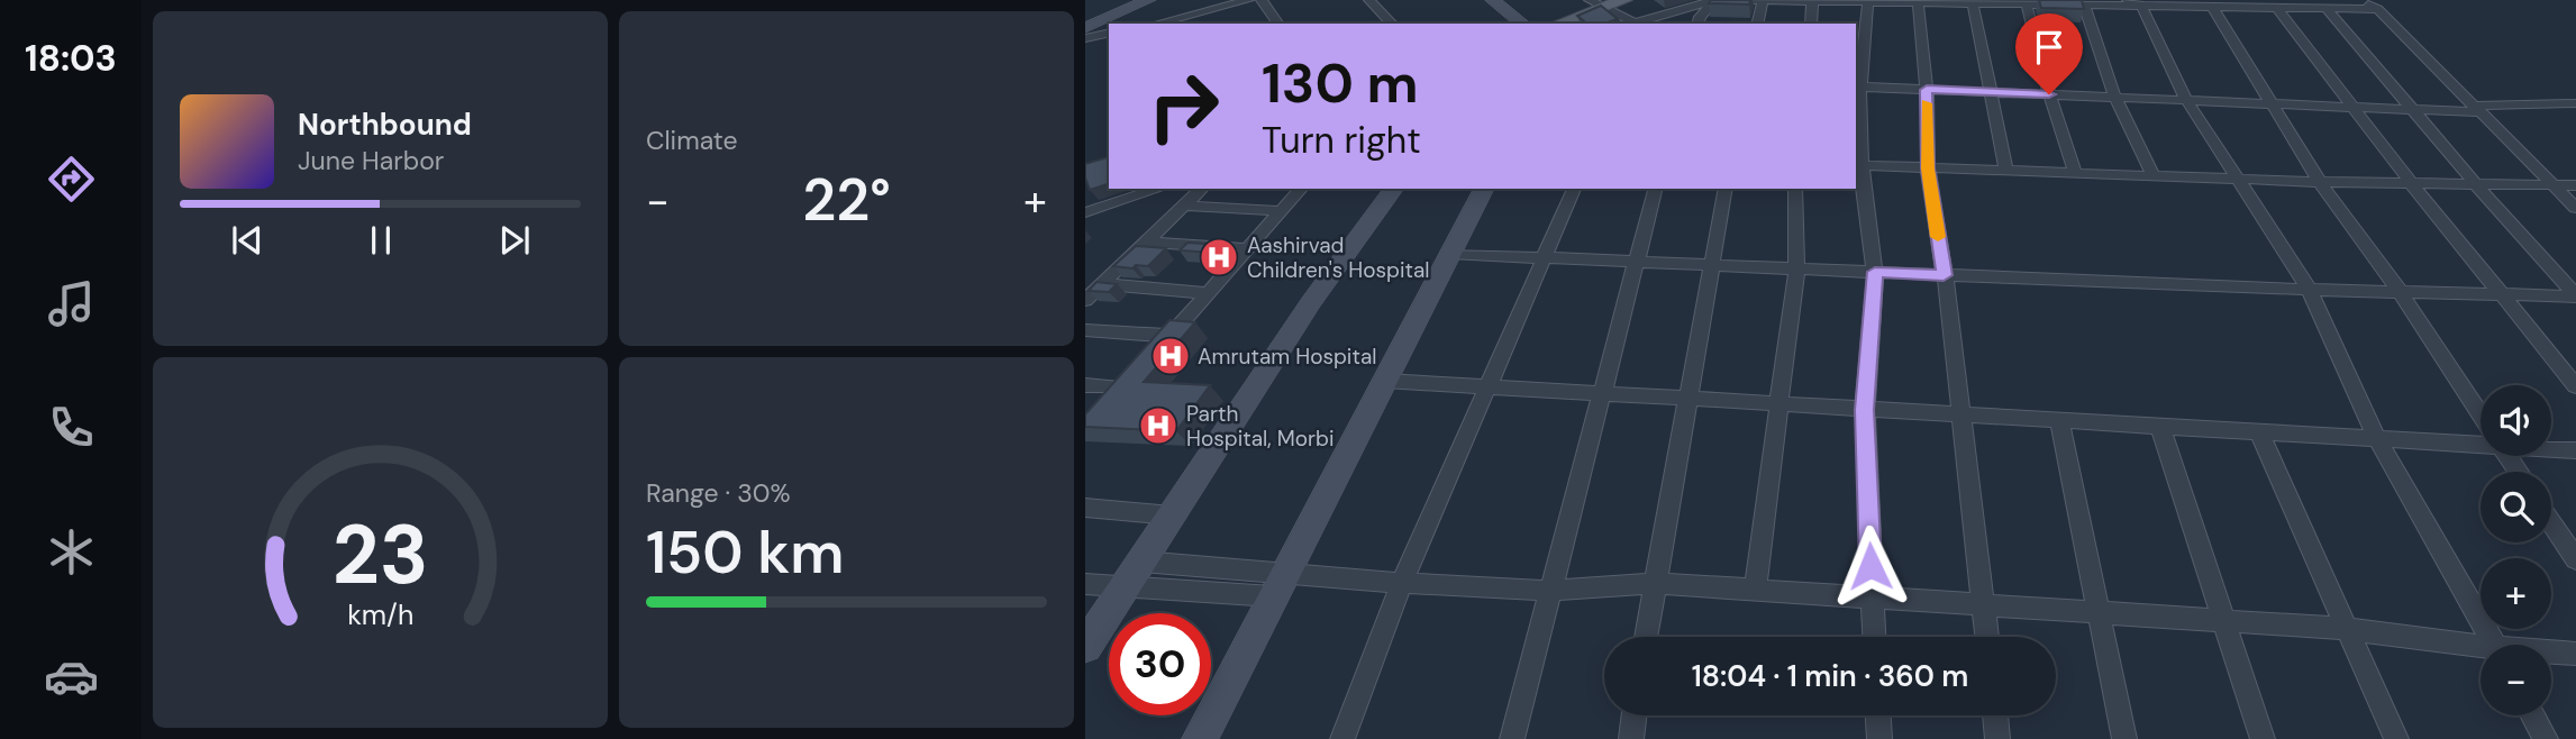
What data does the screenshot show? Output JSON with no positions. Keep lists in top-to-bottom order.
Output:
{
  "places": {
    "hospital": ["Aashirvad Children's Hospital", "Amrutam Hospital", "Parth Hospital, Morbi"]
  },
  "page": {
    "tabs": "18:03",
    "tile": [
      "Climate",
      ["Range · 30%", "150 km"]
    ],
    "turn": ["130 m", "Turn right"],
    "song": ["Northbound", "June Harbor"],
    "heat": ["−", "22°", "+"],
    "map_buttons": ["+", "−"],
    "limit": "30",
    "trip": "18:04 · 1 min · 360 m",
    "gauge": ["23", "km/h"]
  }
}
